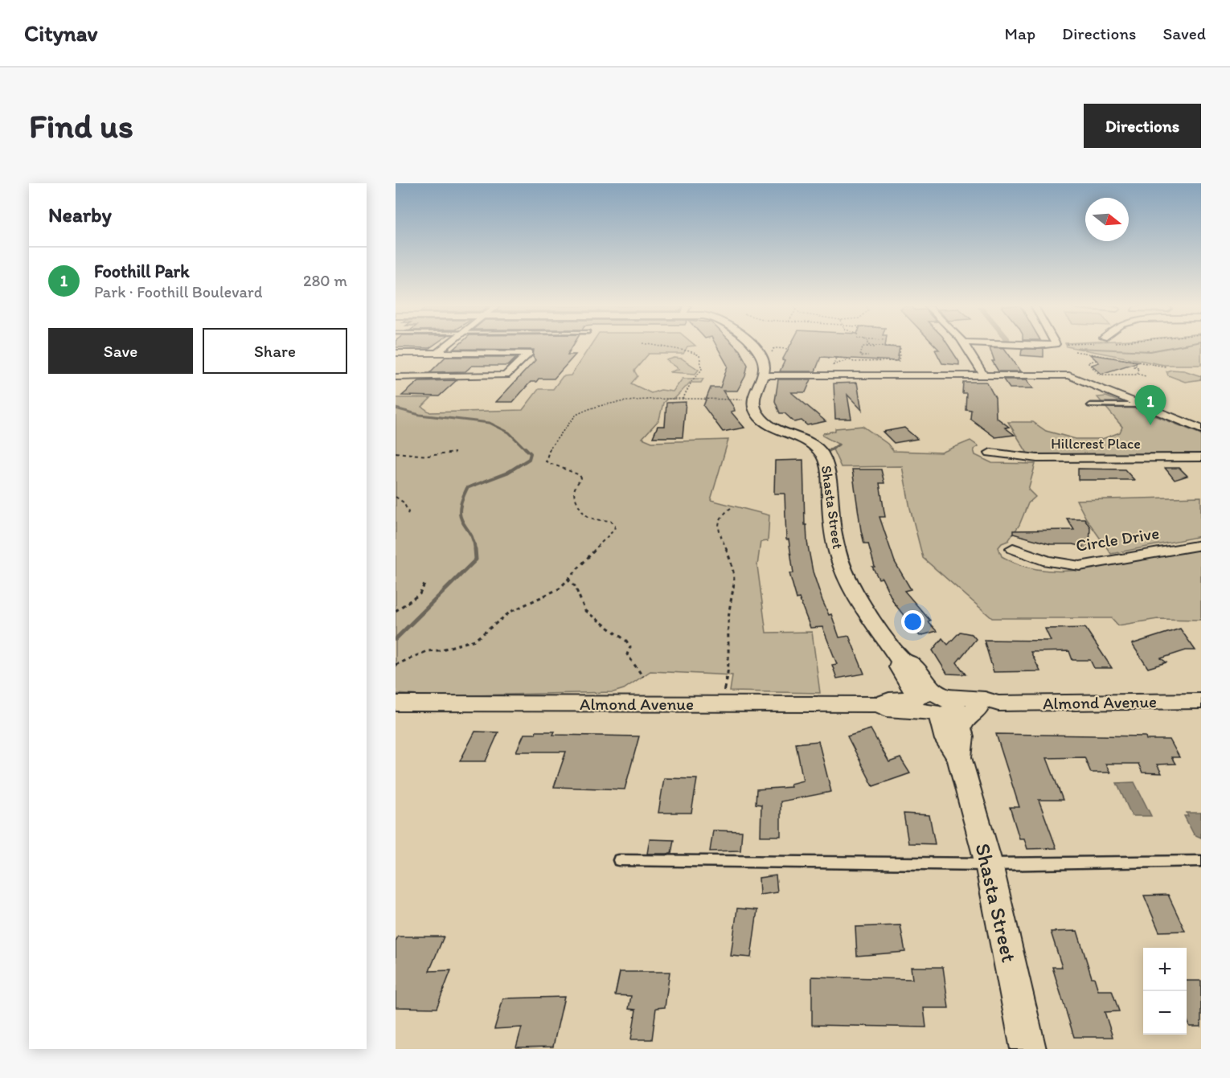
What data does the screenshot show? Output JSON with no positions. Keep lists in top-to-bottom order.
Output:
{
  "streets": {
    "street": [
      "Hillcrest Place",
      "Shasta Street",
      "Circle Drive",
      "Almond Avenue"
    ]
  },
  "crossings": [
    ["Shasta Street", "Almond Avenue"]
  ],
  "north": "right",
  "page": {
    "header": "Citynav",
    "nav": ["Map", "Directions", "Saved"],
    "buttons": [
      "Directions",
      ["Save", "Share"]
    ],
    "title": "Find us",
    "heading": "Nearby",
    "list": [
      {
        "mark": "1",
        "name": "Foothill Park",
        "note": "Park · Foothill Boulevard",
        "value": "280 m"
      }
    ],
    "pins": "1",
    "map_buttons": ["+", "−"]
  }
}
